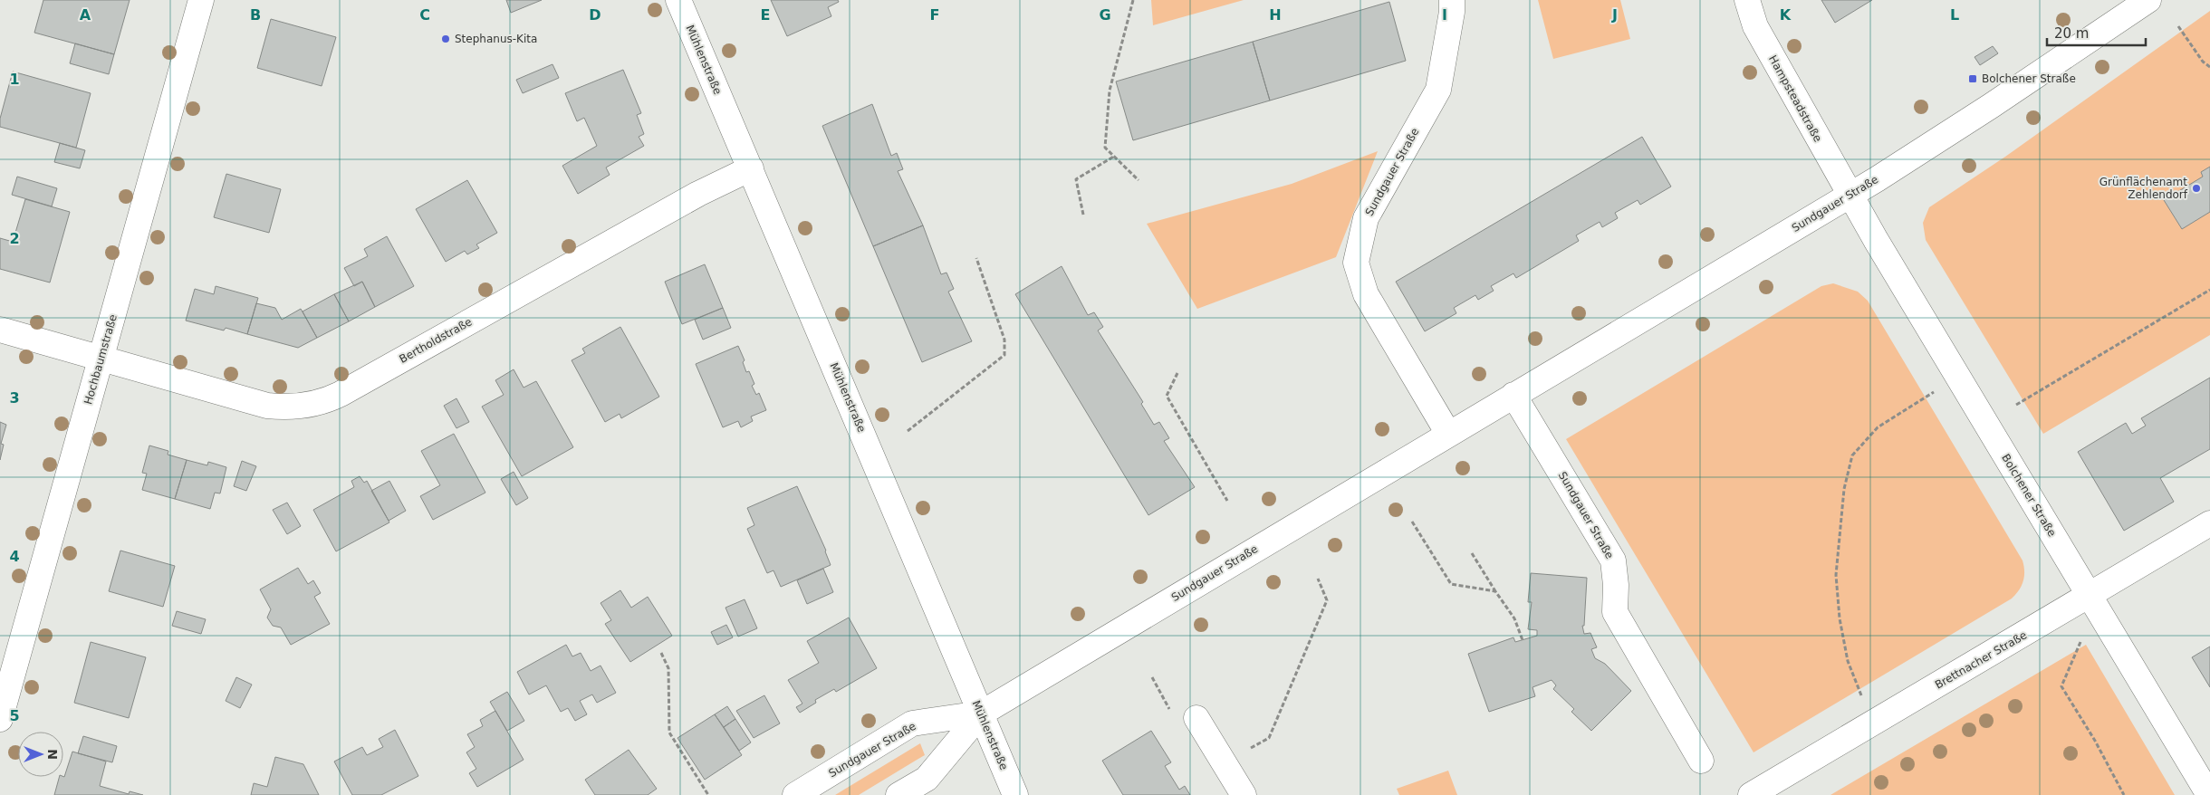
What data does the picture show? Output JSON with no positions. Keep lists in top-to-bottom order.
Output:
{
  "streets": {
    "street": [
      "Mühlenstraße",
      "Hampsteadstraße",
      "Sundgauer Straße",
      "Bertholdstraße",
      "Hochbaumstraße",
      "Bolchener Straße",
      "Brettnacher Straße"
    ]
  },
  "crossings": [
    ["Mühlenstraße", "Sundgauer Straße"],
    ["Mühlenstraße", "Bertholdstraße"],
    ["Hampsteadstraße", "Sundgauer Straße"],
    ["Hampsteadstraße", "Bolchener Straße"],
    ["Sundgauer Straße", "Bolchener Straße"],
    ["Bertholdstraße", "Hochbaumstraße"],
    ["Bolchener Straße", "Brettnacher Straße"]
  ],
  "places": {
    "other": ["Stephanus-Kita", "Grünflächenamt Zehlendorf"],
    "transit": ["Bolchener Straße"]
  },
  "scale_bar": "20 m",
  "north": "right",
  "grid": {
    "columns": [
      "A",
      "B",
      "C",
      "D",
      "E",
      "F",
      "G",
      "H",
      "I",
      "J",
      "K",
      "L"
    ],
    "rows": [
      "1",
      "2",
      "3",
      "4",
      "5"
    ]
  }
}
